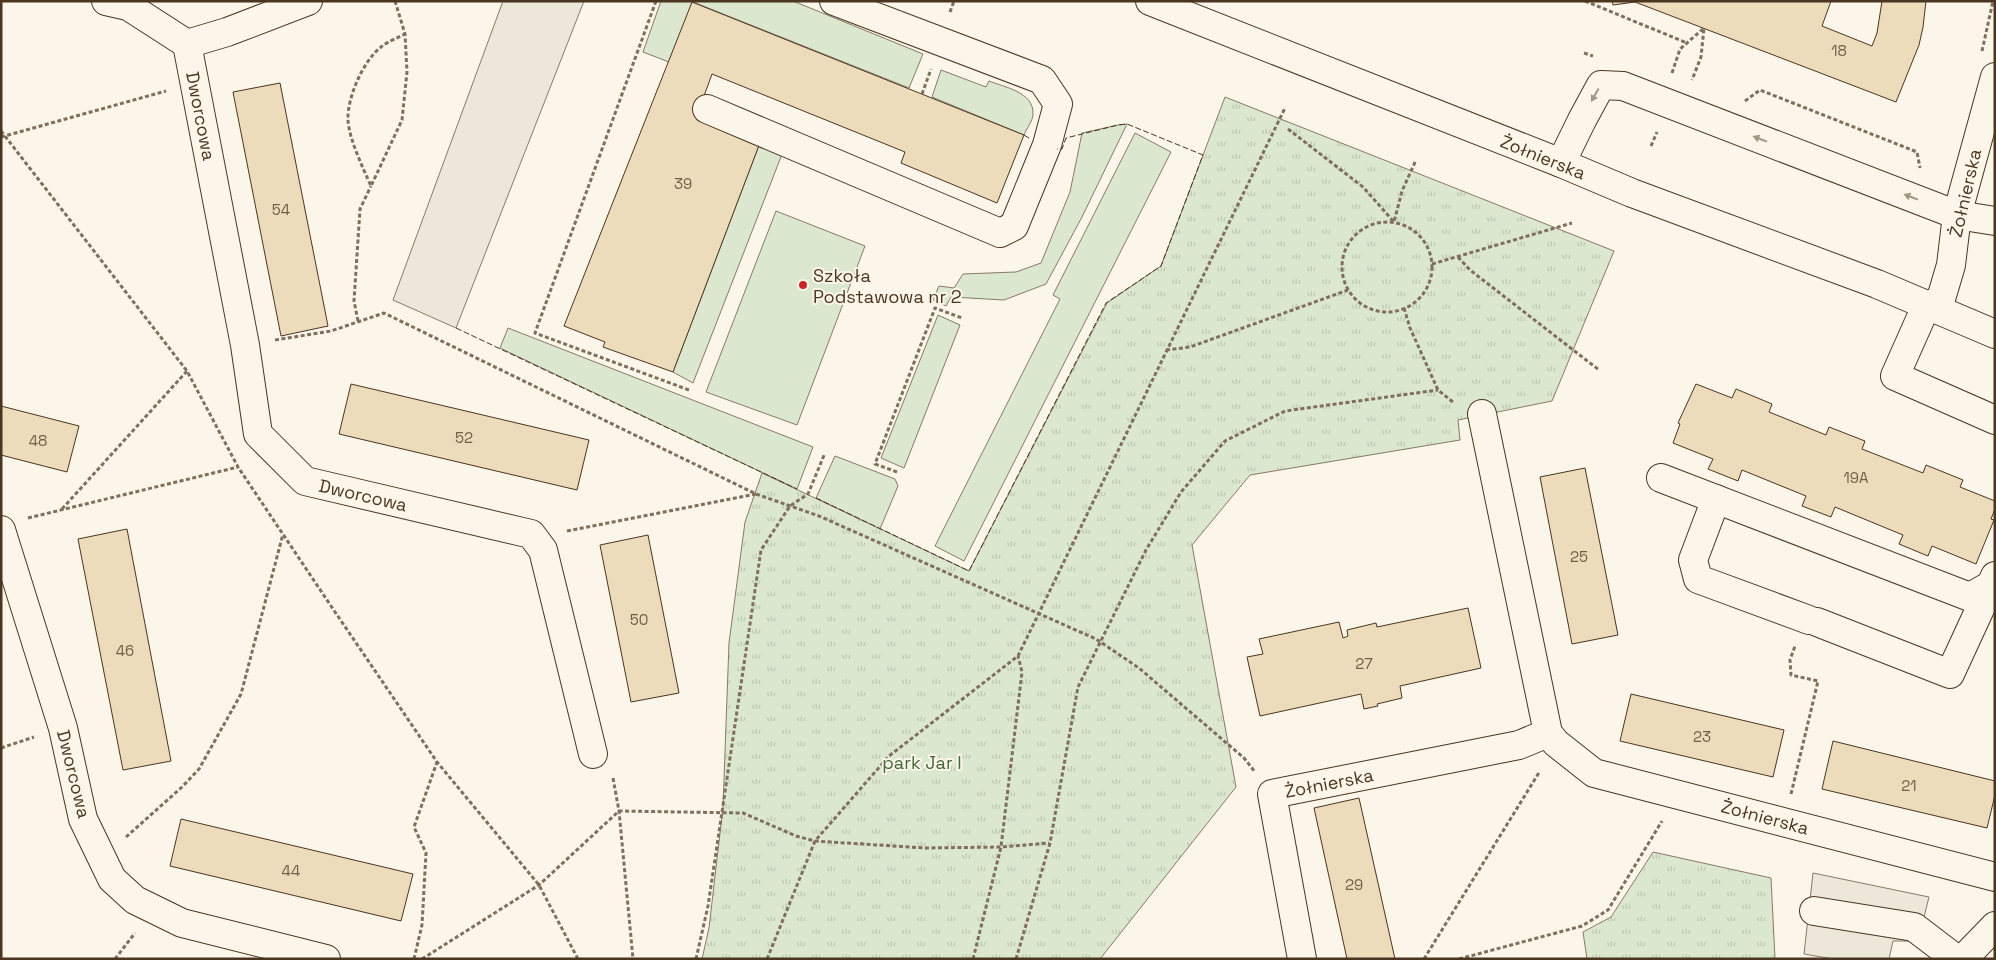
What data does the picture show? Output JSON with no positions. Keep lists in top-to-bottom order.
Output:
{
  "streets": {
    "street": ["Dworcowa", "Żołnierska"]
  },
  "parks": ["park Jar I"],
  "places": ["Szkoła Podstawowa nr 2"],
  "house_numbers": [
    "18",
    "39",
    "54",
    "52",
    "48",
    "19A",
    "25",
    "50",
    "46",
    "27",
    "23",
    "21",
    "44",
    "29"
  ]
}
